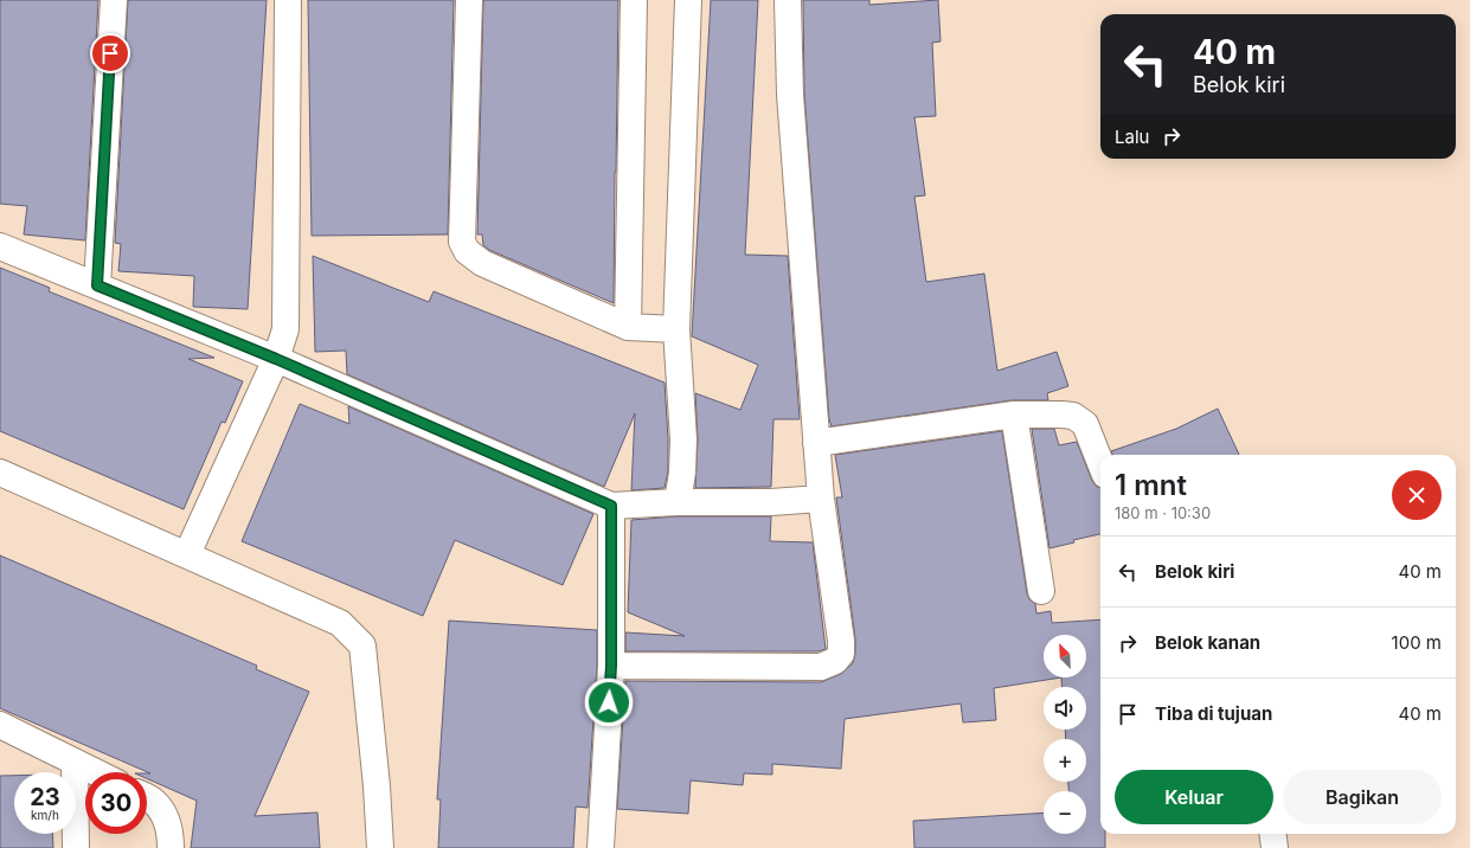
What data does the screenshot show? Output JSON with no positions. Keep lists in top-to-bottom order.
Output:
{
  "north": "top left",
  "page": {
    "turn": ["40 m", "Belok kiri"],
    "then": "Lalu",
    "heading": ["1 mnt", "180 m · 10:30"],
    "list": [
      {
        "name": "Belok kiri",
        "value": "40 m"
      },
      {
        "name": "Belok kanan",
        "value": "100 m"
      },
      {
        "name": "Tiba di tujuan",
        "value": "40 m"
      }
    ],
    "map_buttons": ["+", "−"],
    "buttons": ["Keluar", "Bagikan"],
    "speed": "23 km/h",
    "limit": "30"
  }
}
